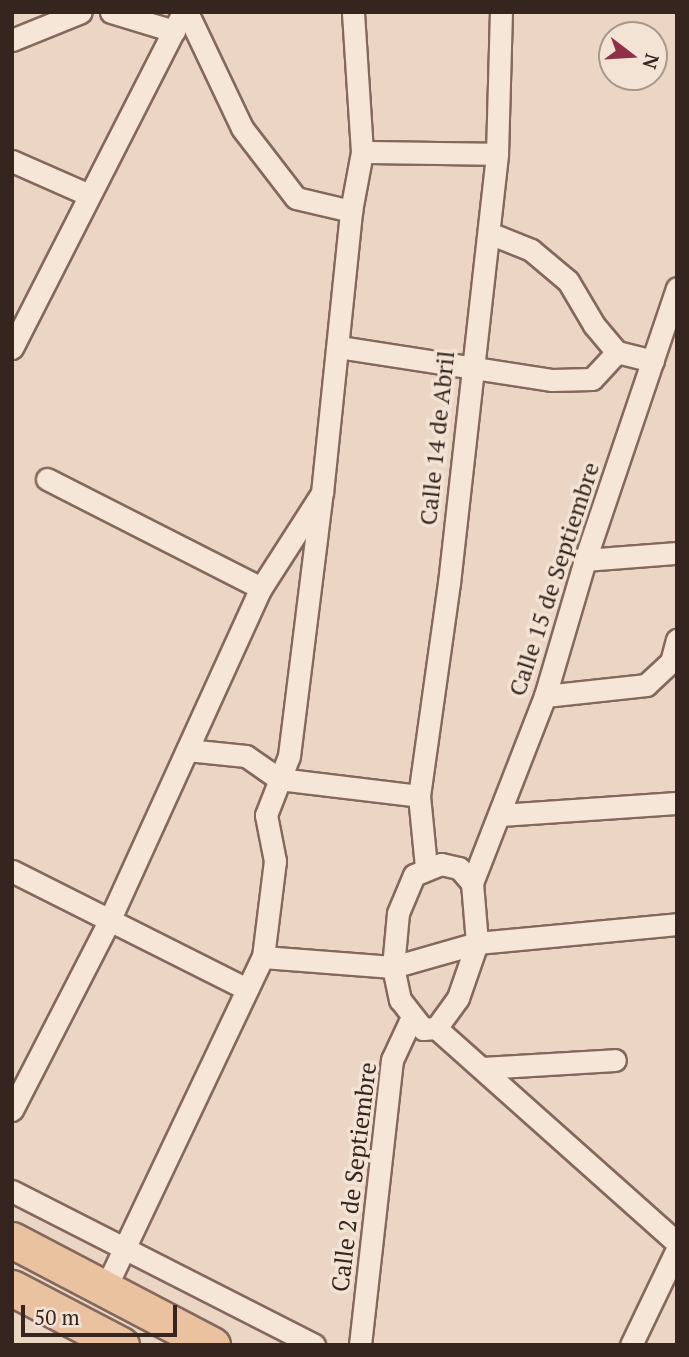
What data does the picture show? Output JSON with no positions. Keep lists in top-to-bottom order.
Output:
{
  "streets": {
    "street": ["Calle 14 de Abril", "Calle 15 de Septiembre", "Calle 2 de Septiembre"]
  },
  "scale_bar": "50 m",
  "north": "right"
}
